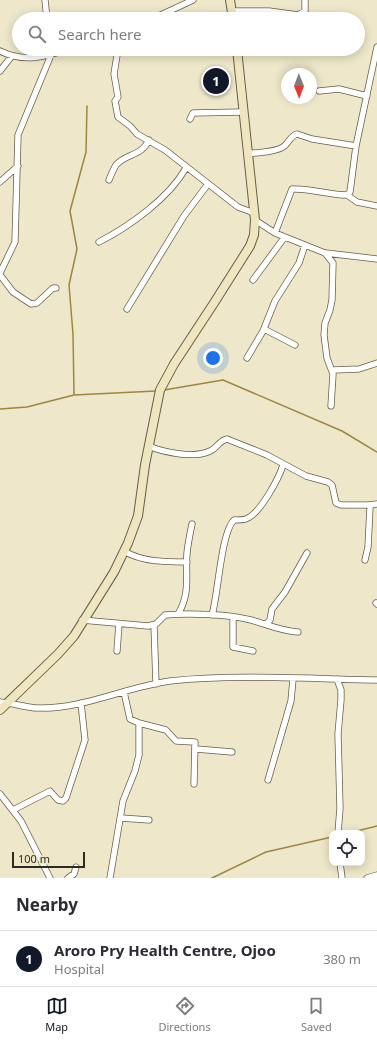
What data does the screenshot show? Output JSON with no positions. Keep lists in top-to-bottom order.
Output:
{
  "scale_bar": "100 m",
  "north": "bottom",
  "page": {
    "search": "Search here",
    "pins": "1",
    "scale": "100 m",
    "heading": "Nearby",
    "list": [
      {
        "mark": "1",
        "name": "Aroro Pry Health Centre, Ojoo",
        "note": "Hospital",
        "value": "380 m"
      }
    ],
    "nav": ["Map", "Directions", "Saved"]
  }
}
